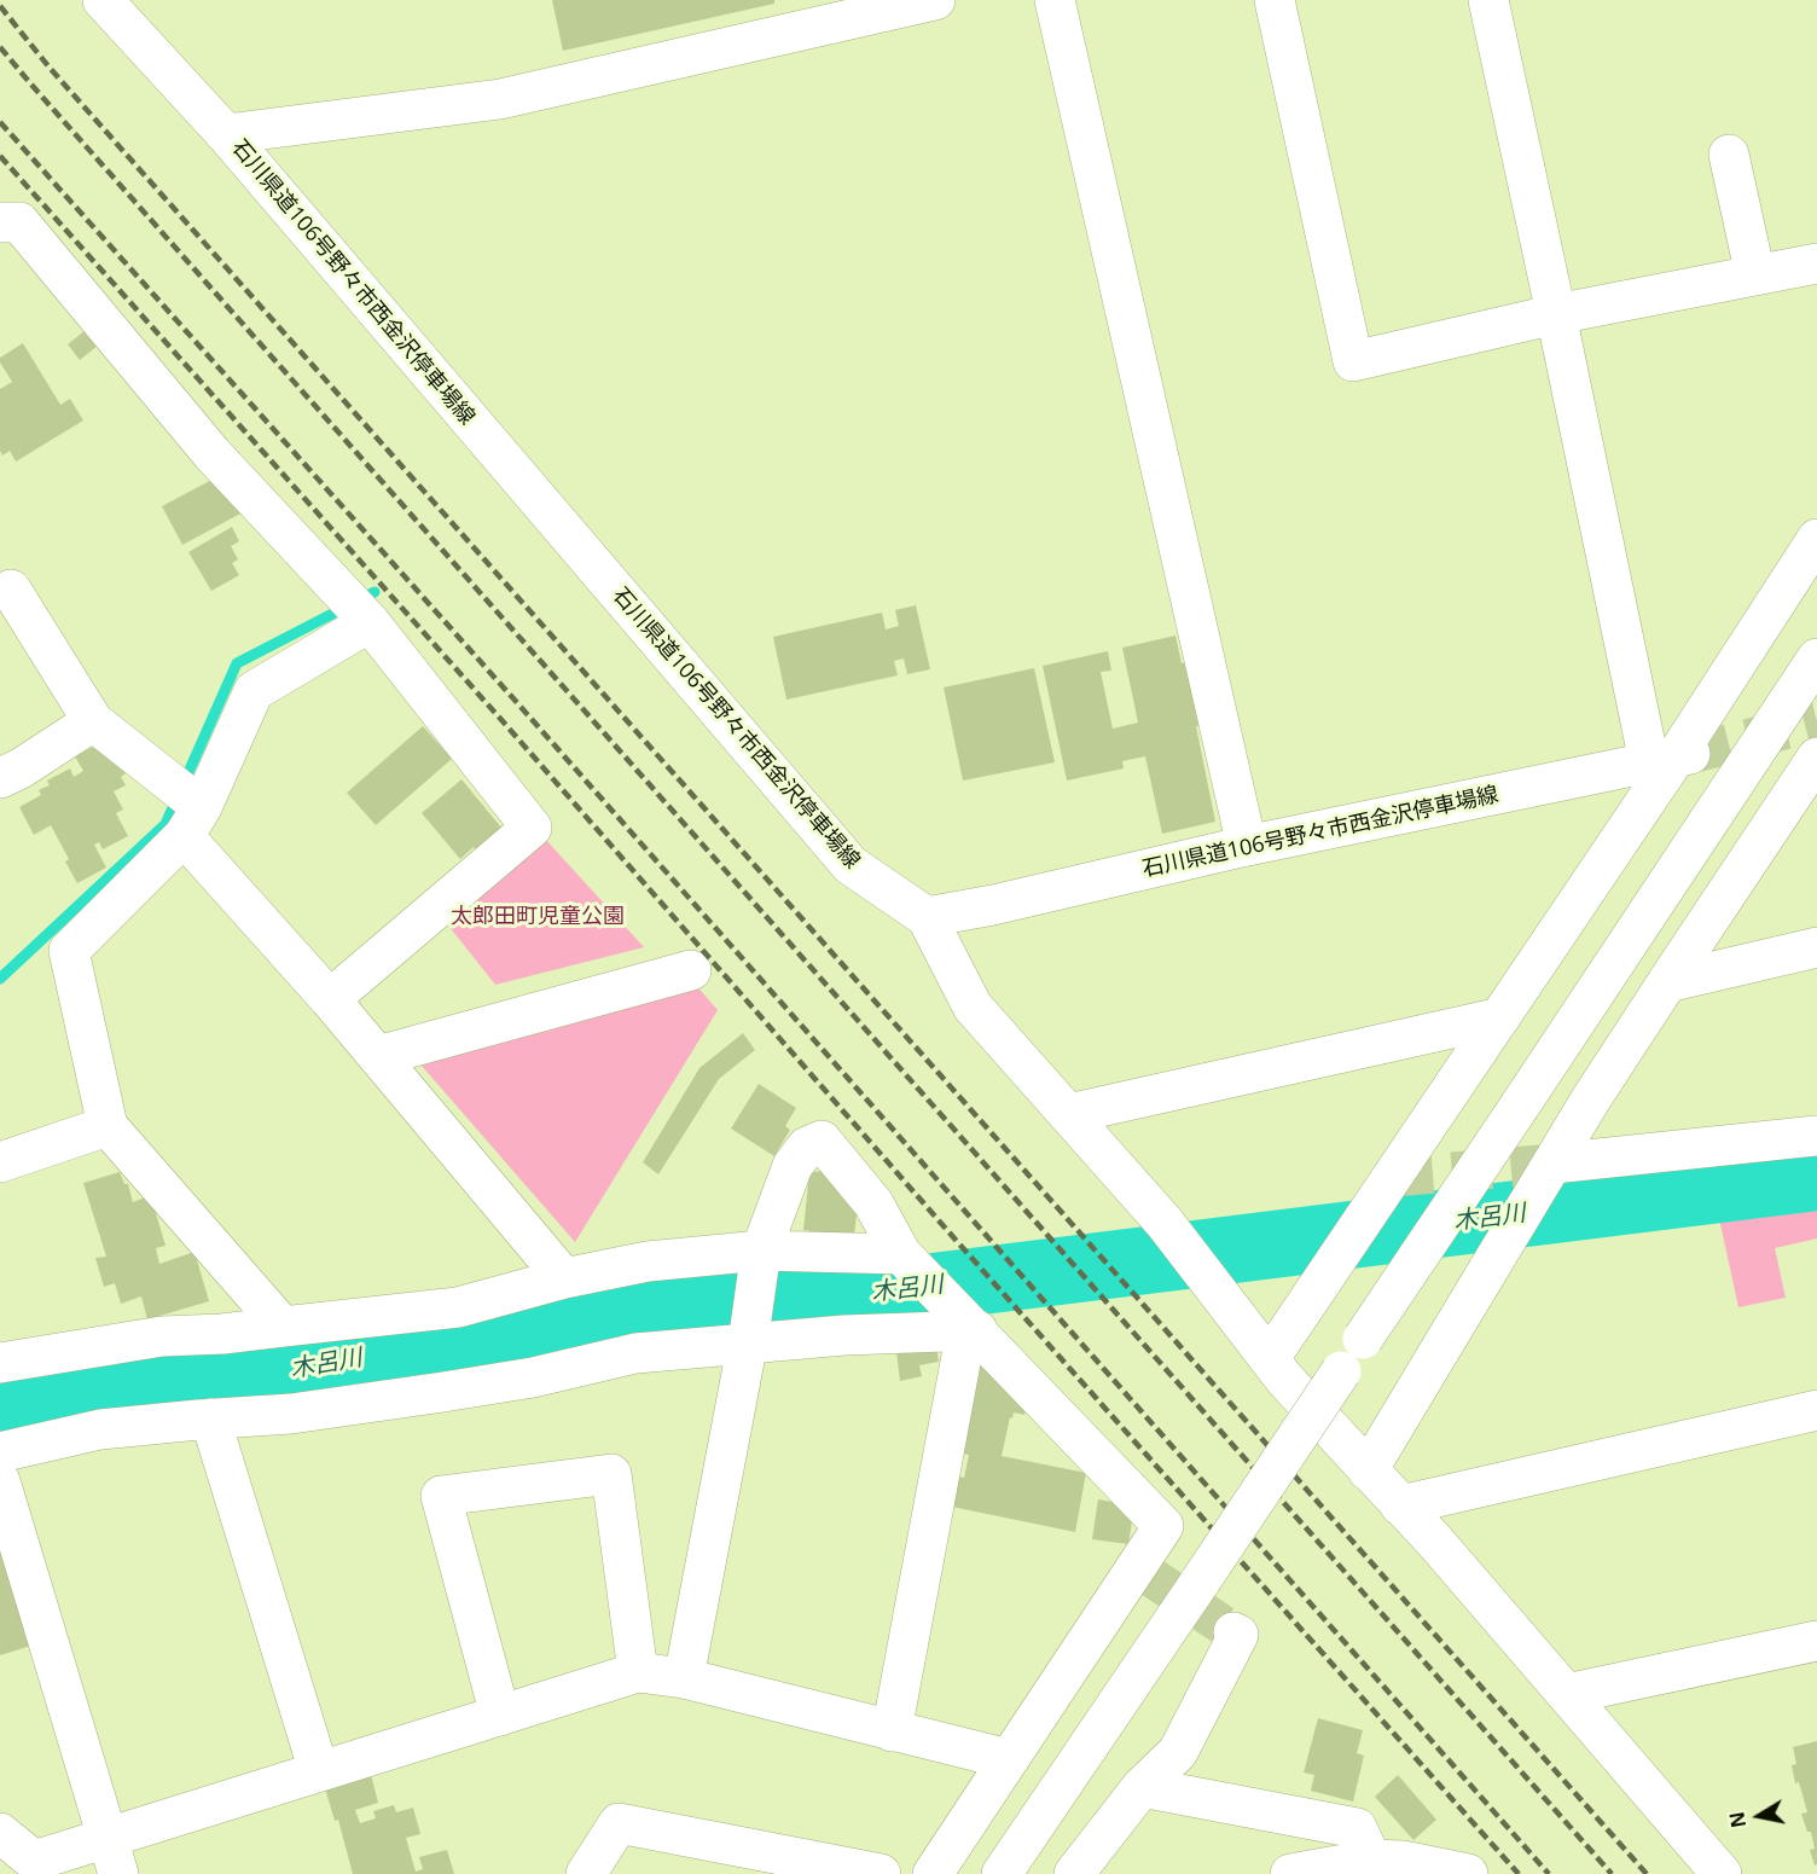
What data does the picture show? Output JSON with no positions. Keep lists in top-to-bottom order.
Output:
{
  "streets": {
    "street": ["石川県道106号野々市西金沢停車場線"]
  },
  "water": ["木呂川"],
  "parks": ["太郎田町児童公園"],
  "north": "left"
}
